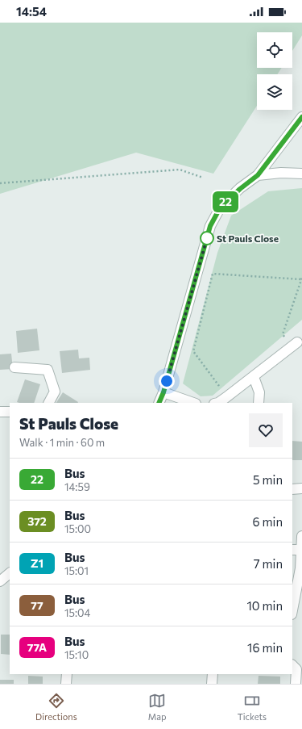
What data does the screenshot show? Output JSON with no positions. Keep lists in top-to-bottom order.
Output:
{
  "places": ["St Pauls Close"],
  "lines": ["bus line 22"],
  "page": {
    "status": "14:54",
    "on_map": "22",
    "heading": ["St Pauls Close", "Walk · 1 min · 60 m"],
    "list": [
      {
        "mark": "22",
        "name": "Bus",
        "note": "14:59",
        "value": "5 min"
      },
      {
        "mark": "372",
        "name": "Bus",
        "note": "15:00",
        "value": "6 min"
      },
      {
        "mark": "Z1",
        "name": "Bus",
        "note": "15:01",
        "value": "7 min"
      },
      {
        "mark": "77",
        "name": "Bus",
        "note": "15:04",
        "value": "10 min"
      },
      {
        "mark": "77A",
        "name": "Bus",
        "note": "15:10",
        "value": "16 min"
      }
    ],
    "tabs": ["Directions", "Map", "Tickets"]
  }
}
